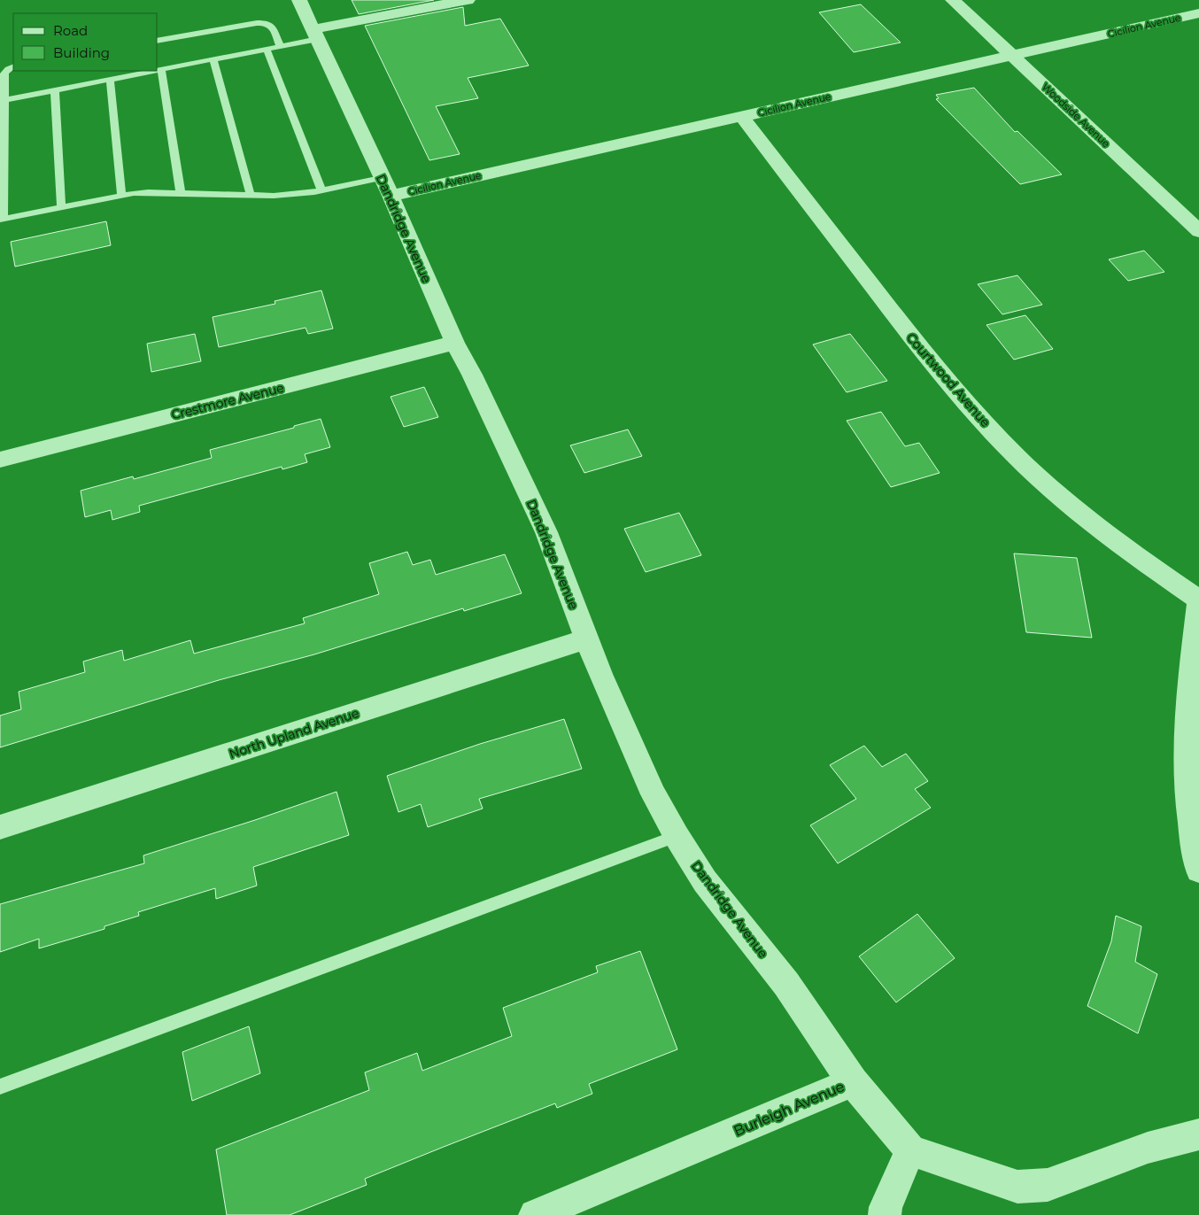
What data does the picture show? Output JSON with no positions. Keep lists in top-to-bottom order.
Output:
{
  "streets": {
    "street": [
      "Cicilion Avenue",
      "Woodside Avenue",
      "Dandridge Avenue",
      "Courtwood Avenue",
      "Crestmore Avenue",
      "North Upland Avenue",
      "Burleigh Avenue"
    ]
  },
  "crossings": [
    ["Cicilion Avenue", "Woodside Avenue"],
    ["Cicilion Avenue", "Dandridge Avenue"],
    ["Cicilion Avenue", "Courtwood Avenue"],
    ["Dandridge Avenue", "Crestmore Avenue"],
    ["Dandridge Avenue", "North Upland Avenue"],
    ["Dandridge Avenue", "Burleigh Avenue"]
  ],
  "legend": ["Road", "Building"]
}
